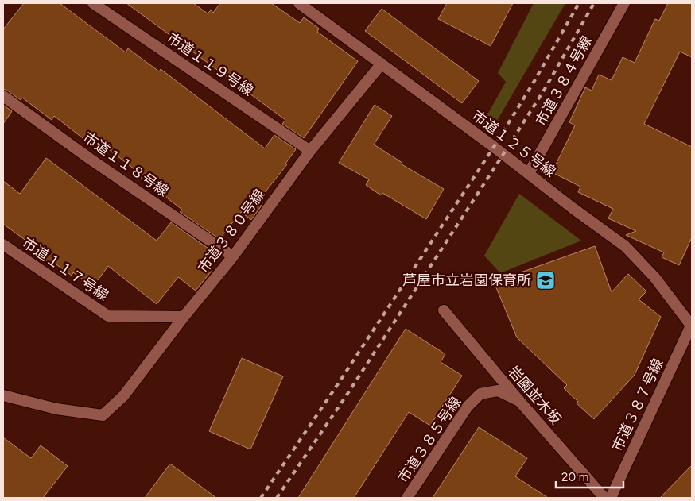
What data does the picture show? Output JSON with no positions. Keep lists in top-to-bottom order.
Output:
{
  "streets": {
    "street": [
      "市道１１９号線",
      "市道３８４号線",
      "市道１２５号線",
      "市道１１８号線",
      "市道３８０号線",
      "市道１１７号線",
      "岩園並木坂",
      "市道３８７号線",
      "市道３８５号線"
    ]
  },
  "crossings": [
    ["市道１１９号線", "市道３８０号線"],
    ["市道３８４号線", "市道１２５号線"],
    ["市道１２５号線", "市道３８０号線"],
    ["市道１２５号線", "市道３８７号線"],
    ["市道１１８号線", "市道３８０号線"],
    ["市道３８０号線", "市道１１７号線"],
    ["岩園並木坂", "市道３８５号線"]
  ],
  "places": {
    "school or university": ["芦屋市立岩園保育所"]
  },
  "scale_bar": "20 m"
}
